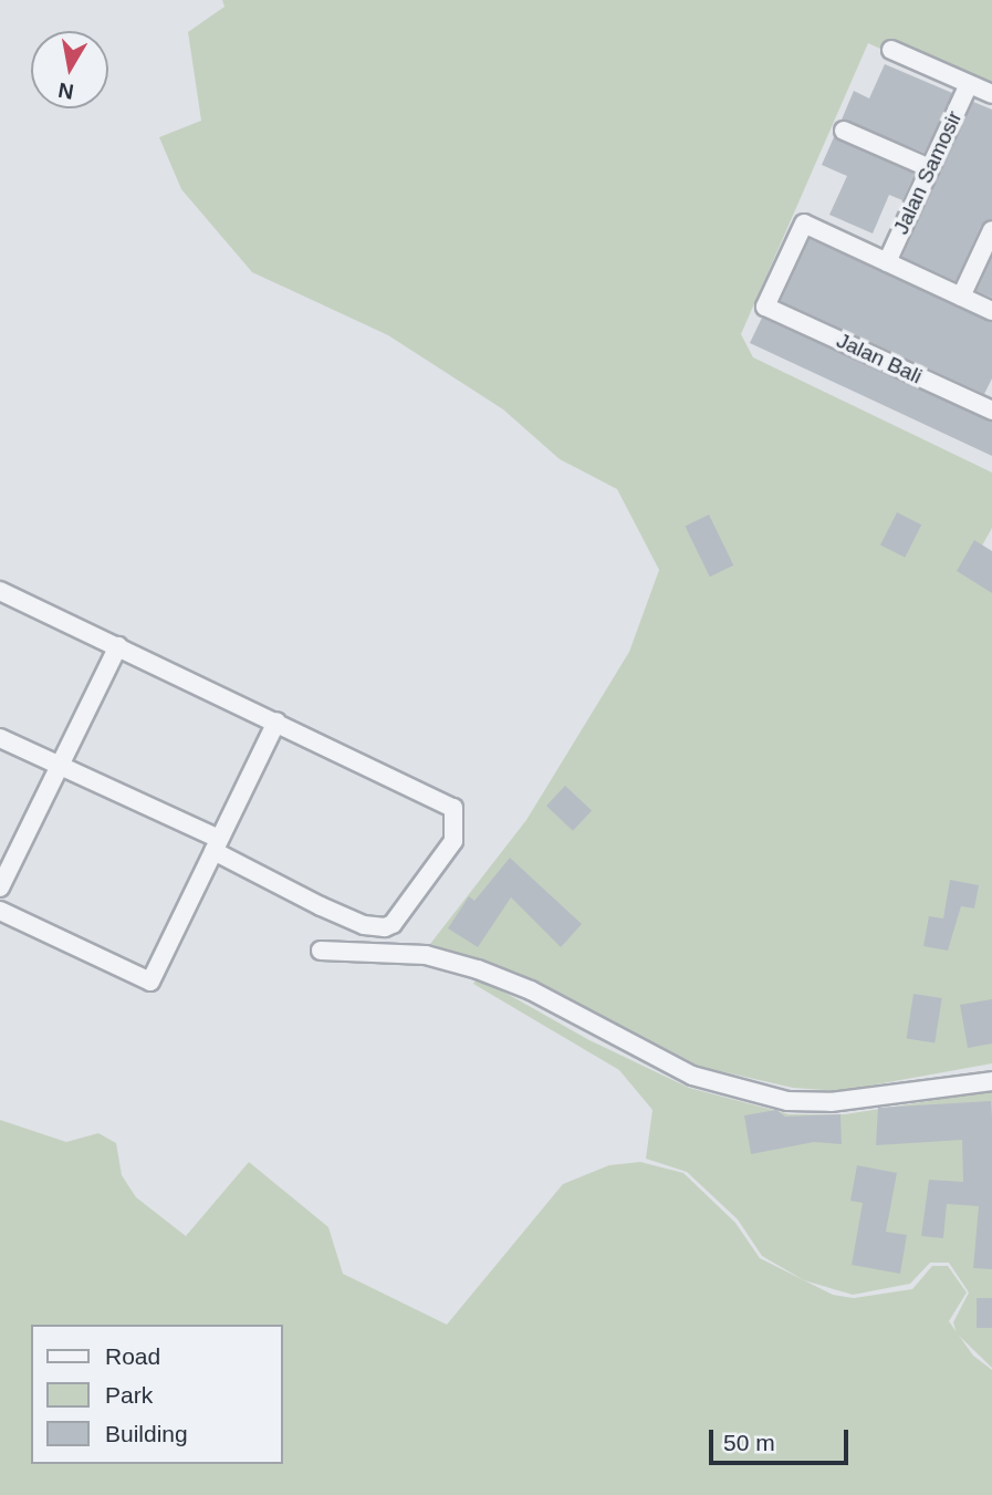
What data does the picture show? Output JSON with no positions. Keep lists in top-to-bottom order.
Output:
{
  "streets": {
    "street": ["Jalan Samosir", "Jalan Bali"]
  },
  "crossings": [
    ["Jalan Samosir", "Jalan Bali"]
  ],
  "legend": ["Road", "Park", "Building"],
  "scale_bar": "50 m",
  "north": "bottom"
}
